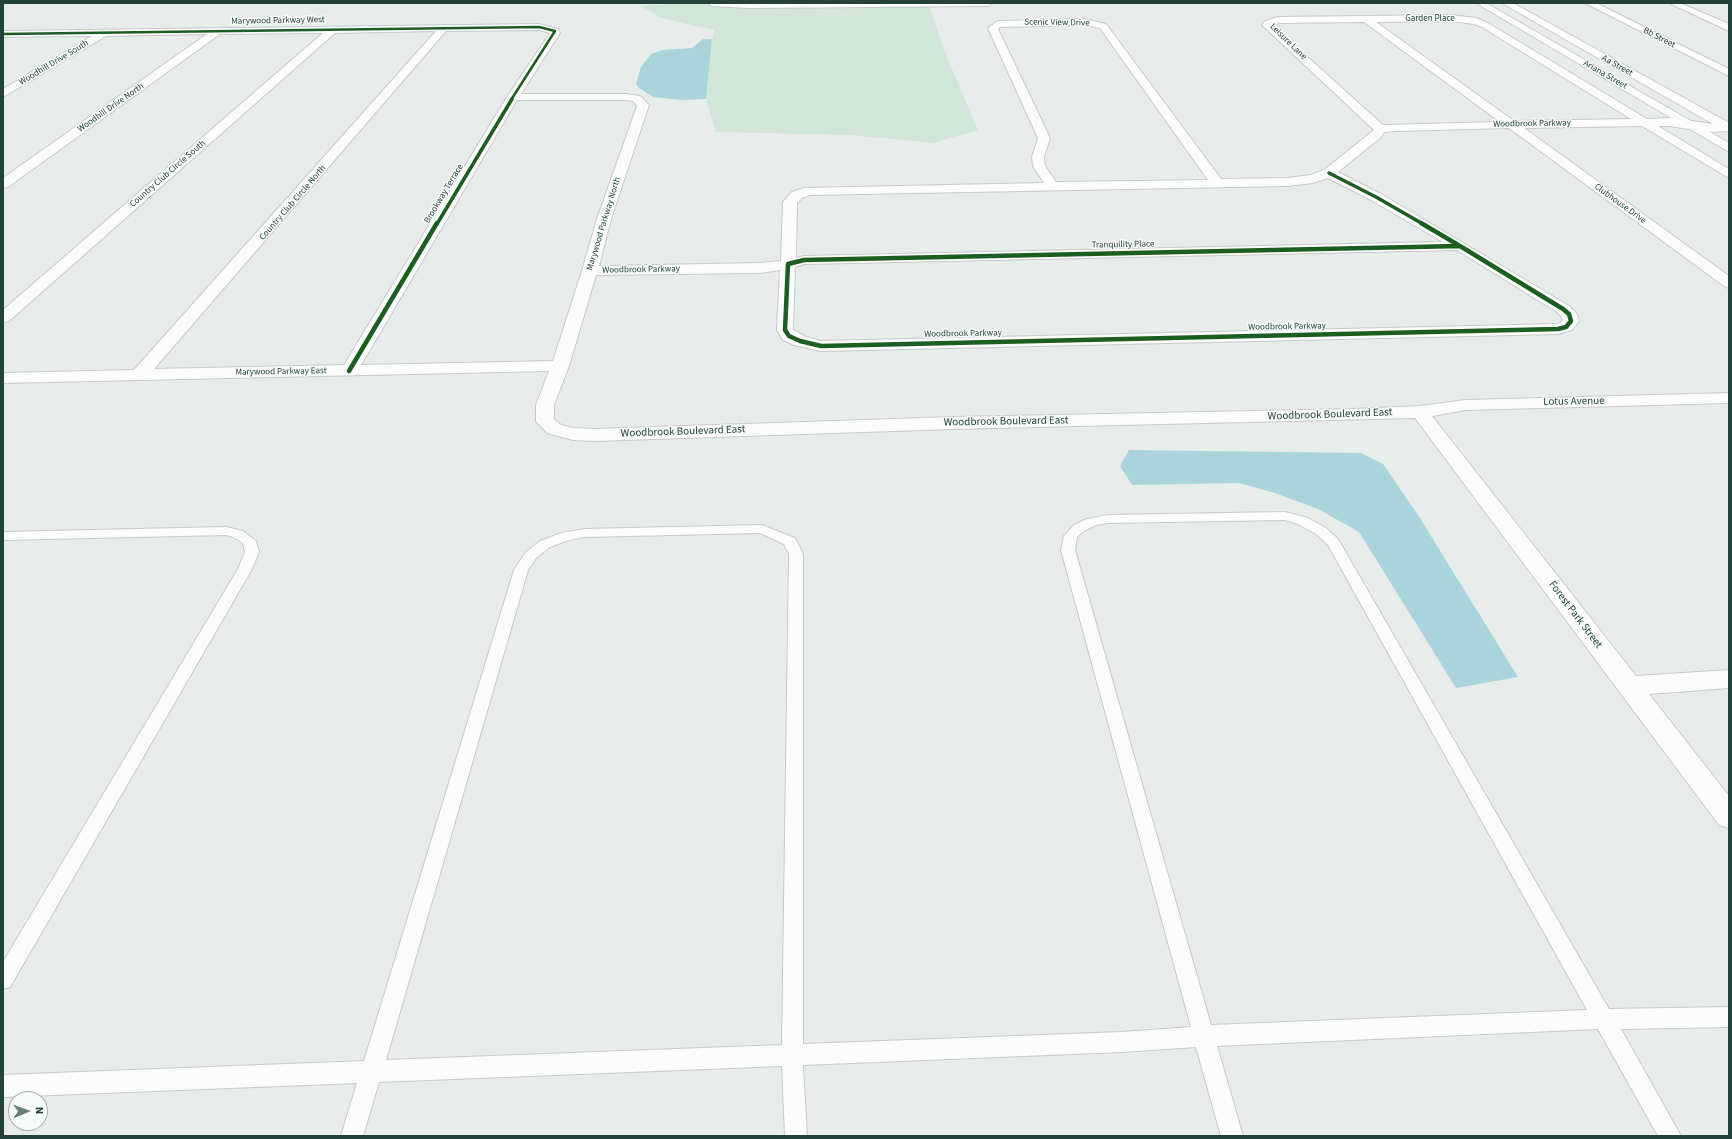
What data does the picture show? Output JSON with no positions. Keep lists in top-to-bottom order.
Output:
{
  "streets": {
    "street": [
      "Garden Place",
      "Marywood Parkway West",
      "Scenic View Drive",
      "Bb Street",
      "Leisure Lane",
      "Woodhill Drive South",
      "Aa Street",
      "Ariana Street",
      "Woodhill Drive North",
      "Woodbrook Parkway",
      "Country Club Circle South",
      "Brookway Terrace",
      "Country Club Circle North",
      "Clubhouse Drive",
      "Marywood Parkway North",
      "Tranquility Place",
      "Marywood Parkway East",
      "Lotus Avenue",
      "Woodbrook Boulevard East",
      "Forest Park Street"
    ]
  },
  "crossings": [
    ["Garden Place", "Leisure Lane"],
    ["Garden Place", "Woodbrook Parkway"],
    ["Marywood Parkway West", "Woodhill Drive South"],
    ["Marywood Parkway West", "Woodhill Drive North"],
    ["Marywood Parkway West", "Country Club Circle South"],
    ["Marywood Parkway West", "Brookway Terrace"],
    ["Marywood Parkway West", "Country Club Circle North"],
    ["Scenic View Drive", "Woodbrook Parkway"],
    ["Leisure Lane", "Woodbrook Parkway"],
    ["Aa Street", "Woodbrook Parkway"],
    ["Ariana Street", "Woodbrook Parkway"],
    ["Woodbrook Parkway", "Clubhouse Drive"],
    ["Woodbrook Parkway", "Marywood Parkway North"],
    ["Woodbrook Parkway", "Tranquility Place"],
    ["Brookway Terrace", "Marywood Parkway North"],
    ["Brookway Terrace", "Marywood Parkway East"],
    ["Country Club Circle North", "Marywood Parkway East"],
    ["Marywood Parkway North", "Marywood Parkway East"],
    ["Marywood Parkway North", "Woodbrook Boulevard East"],
    ["Lotus Avenue", "Woodbrook Boulevard East"],
    ["Lotus Avenue", "Forest Park Street"],
    ["Woodbrook Boulevard East", "Forest Park Street"]
  ],
  "north": "right"
}
